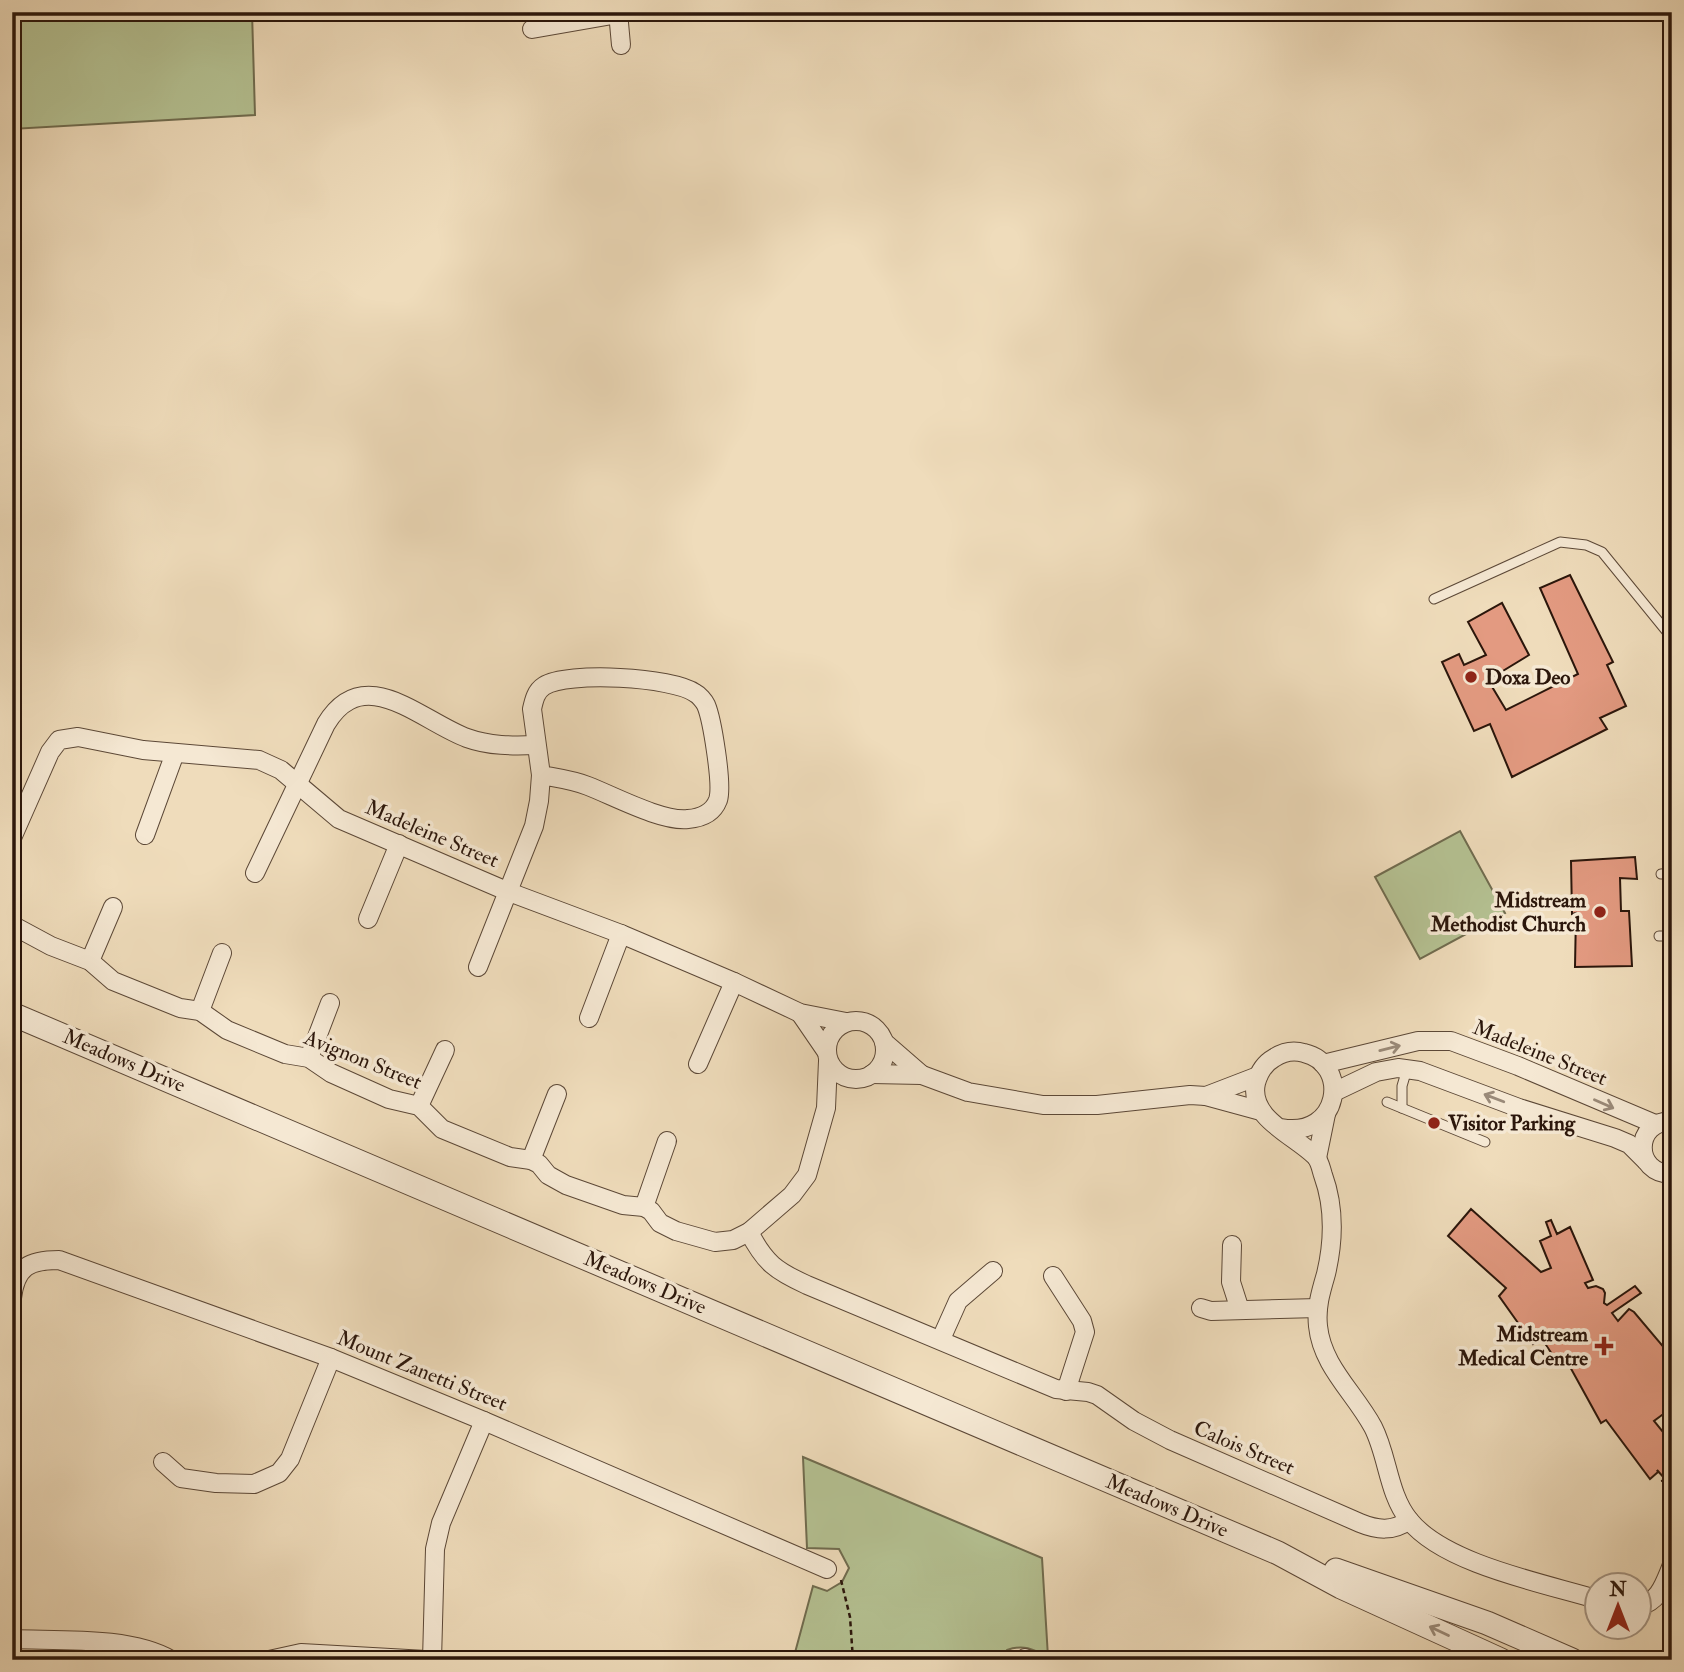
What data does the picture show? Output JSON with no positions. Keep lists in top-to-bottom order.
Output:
{
  "streets": {
    "street": [
      "Madeleine Street",
      "Avignon Street",
      "Meadows Drive",
      "Mount Zanetti Street",
      "Calois Street"
    ]
  },
  "crossings": [
    ["Madeleine Street", "Avignon Street"],
    ["Avignon Street", "Calois Street"]
  ],
  "places": {
    "other": ["Doxa Deo", "Midstream Methodist Church", "Visitor Parking"],
    "health": ["Midstream Medical Centre"]
  },
  "north": "top"
}
